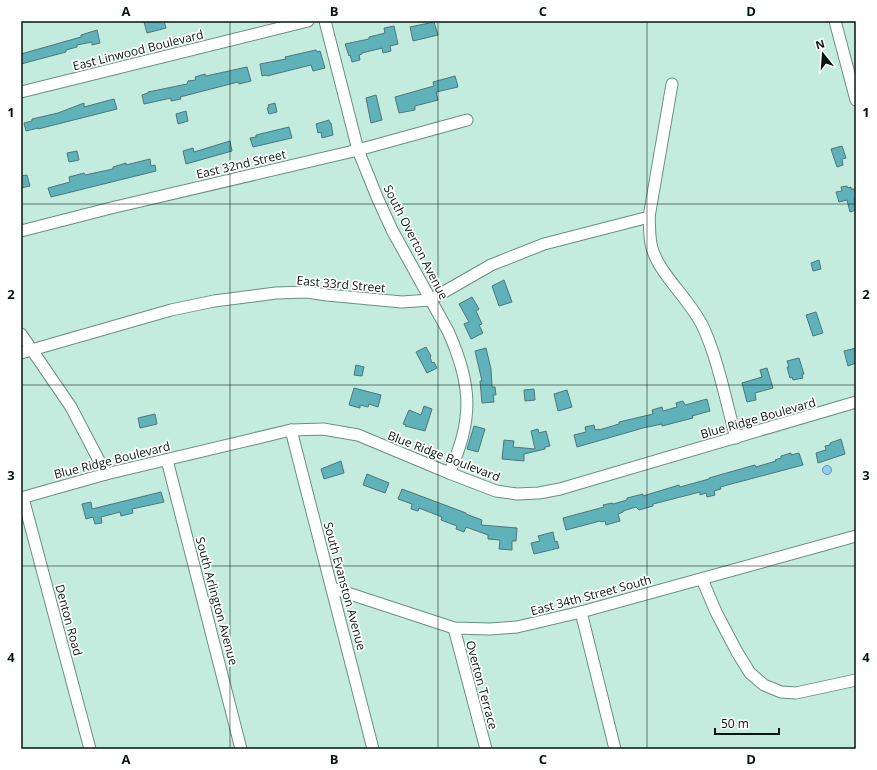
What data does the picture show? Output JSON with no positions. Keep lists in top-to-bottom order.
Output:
{
  "streets": {
    "street": [
      "East Linwood Boulevard",
      "East 32nd Street",
      "South Overton Avenue",
      "East 33rd Street",
      "Blue Ridge Boulevard",
      "South Evanston Avenue",
      "East 34th Street South",
      "South Arlington Avenue",
      "Denton Road",
      "Overton Terrace"
    ]
  },
  "crossings": [
    ["East 32nd Street", "South Overton Avenue"],
    ["South Overton Avenue", "East 33rd Street"],
    ["South Overton Avenue", "Blue Ridge Boulevard"],
    ["Blue Ridge Boulevard", "South Evanston Avenue"],
    ["Blue Ridge Boulevard", "South Arlington Avenue"],
    ["Blue Ridge Boulevard", "Denton Road"],
    ["South Evanston Avenue", "East 34th Street South"],
    ["East 34th Street South", "Overton Terrace"]
  ],
  "scale_bar": "50 m",
  "north": "top",
  "grid": {
    "columns": [
      "A",
      "B",
      "C",
      "D"
    ],
    "rows": [
      "1",
      "2",
      "3",
      "4"
    ]
  }
}
